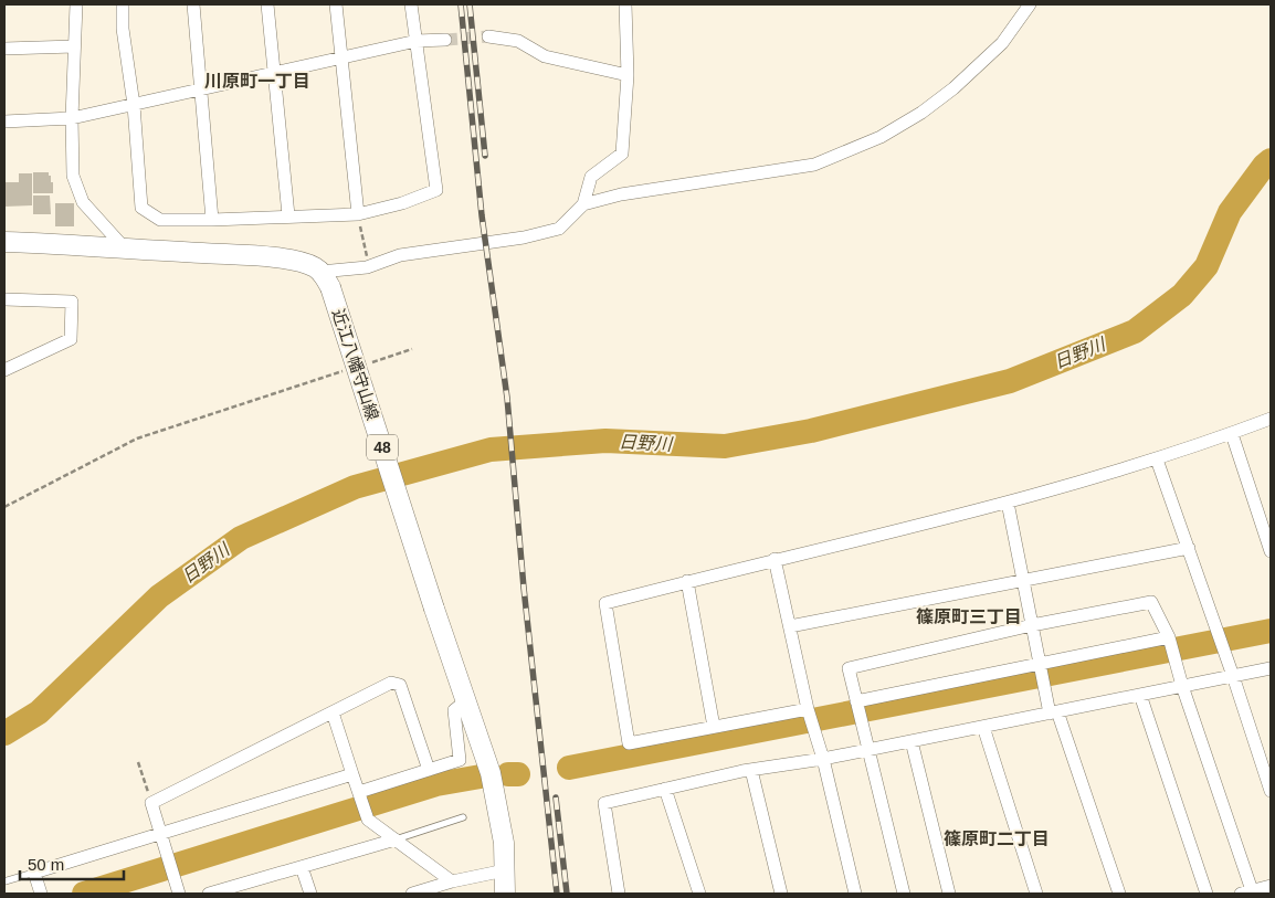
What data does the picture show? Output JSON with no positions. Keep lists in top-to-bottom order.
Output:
{
  "streets": {
    "main road": ["近江八幡守山線", "48"]
  },
  "districts": ["川原町一丁目", "篠原町三丁目", "篠原町二丁目"],
  "water": ["日野川"],
  "scale_bar": "50 m"
}
